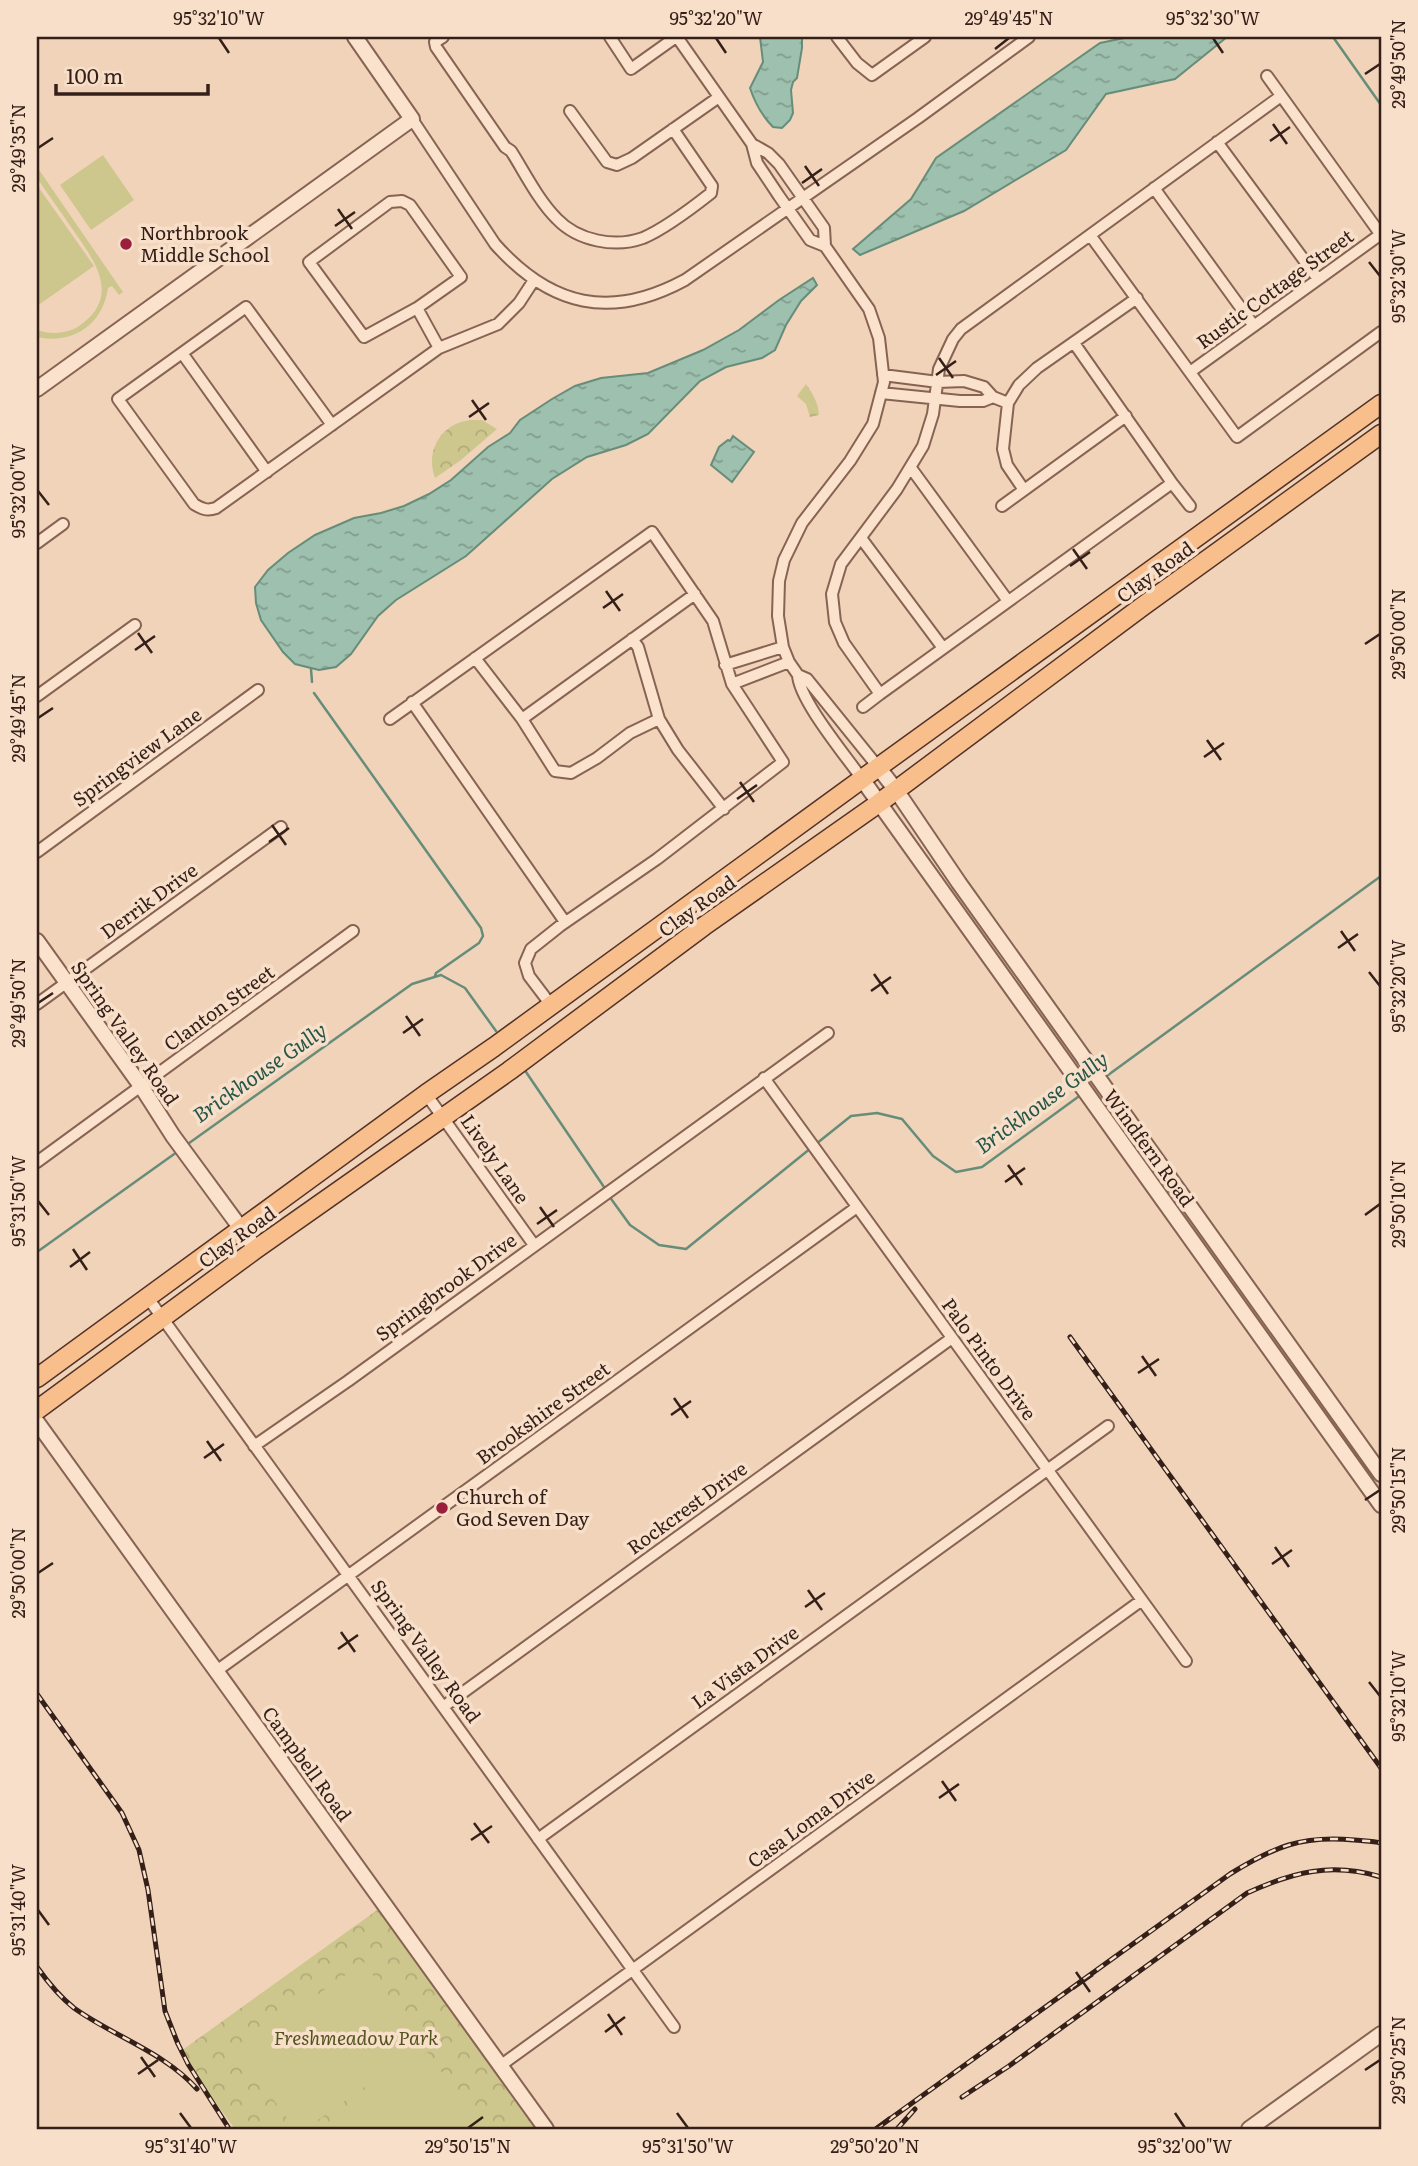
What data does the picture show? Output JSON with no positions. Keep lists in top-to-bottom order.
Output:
{
  "streets": {
    "main road": ["Clay Road"],
    "street": [
      "Rustic Cottage Street",
      "Springview Lane",
      "Derrik Drive",
      "Clanton Street",
      "Spring Valley Road",
      "Windfern Road",
      "Lively Lane",
      "Springbrook Drive",
      "Palo Pinto Drive",
      "Brookshire Street",
      "Rockcrest Drive",
      "La Vista Drive",
      "Campbell Road",
      "Casa Loma Drive"
    ]
  },
  "crossings": [
    ["Clay Road", "Spring Valley Road"],
    ["Clay Road", "Windfern Road"],
    ["Clay Road", "Lively Lane"],
    ["Derrik Drive", "Spring Valley Road"],
    ["Clanton Street", "Spring Valley Road"],
    ["Spring Valley Road", "Springbrook Drive"],
    ["Spring Valley Road", "Brookshire Street"],
    ["Spring Valley Road", "Rockcrest Drive"],
    ["Spring Valley Road", "La Vista Drive"],
    ["Spring Valley Road", "Casa Loma Drive"],
    ["Lively Lane", "Springbrook Drive"],
    ["Springbrook Drive", "Palo Pinto Drive"],
    ["Palo Pinto Drive", "Brookshire Street"],
    ["Palo Pinto Drive", "Rockcrest Drive"],
    ["Palo Pinto Drive", "La Vista Drive"],
    ["Palo Pinto Drive", "Casa Loma Drive"],
    ["Brookshire Street", "Campbell Road"],
    ["Campbell Road", "Casa Loma Drive"]
  ],
  "water": ["Brickhouse Gully"],
  "parks": ["Freshmeadow Park"],
  "places": ["Northbrook Middle School", "Church of God Seven Day"],
  "scale_bar": "100 m",
  "coordinates": [
    "95°32'10\"W",
    "95°32'20\"W",
    "29°49'45\"N",
    "95°32'30\"W",
    "29°49'50\"N",
    "29°49'35\"N",
    "95°32'00\"W",
    "29°50'00\"N",
    "95°31'50\"W",
    "29°50'10\"N",
    "29°50'15\"N",
    "95°31'40\"W",
    "29°50'25\"N",
    "29°50'20\"N"
  ]
}
